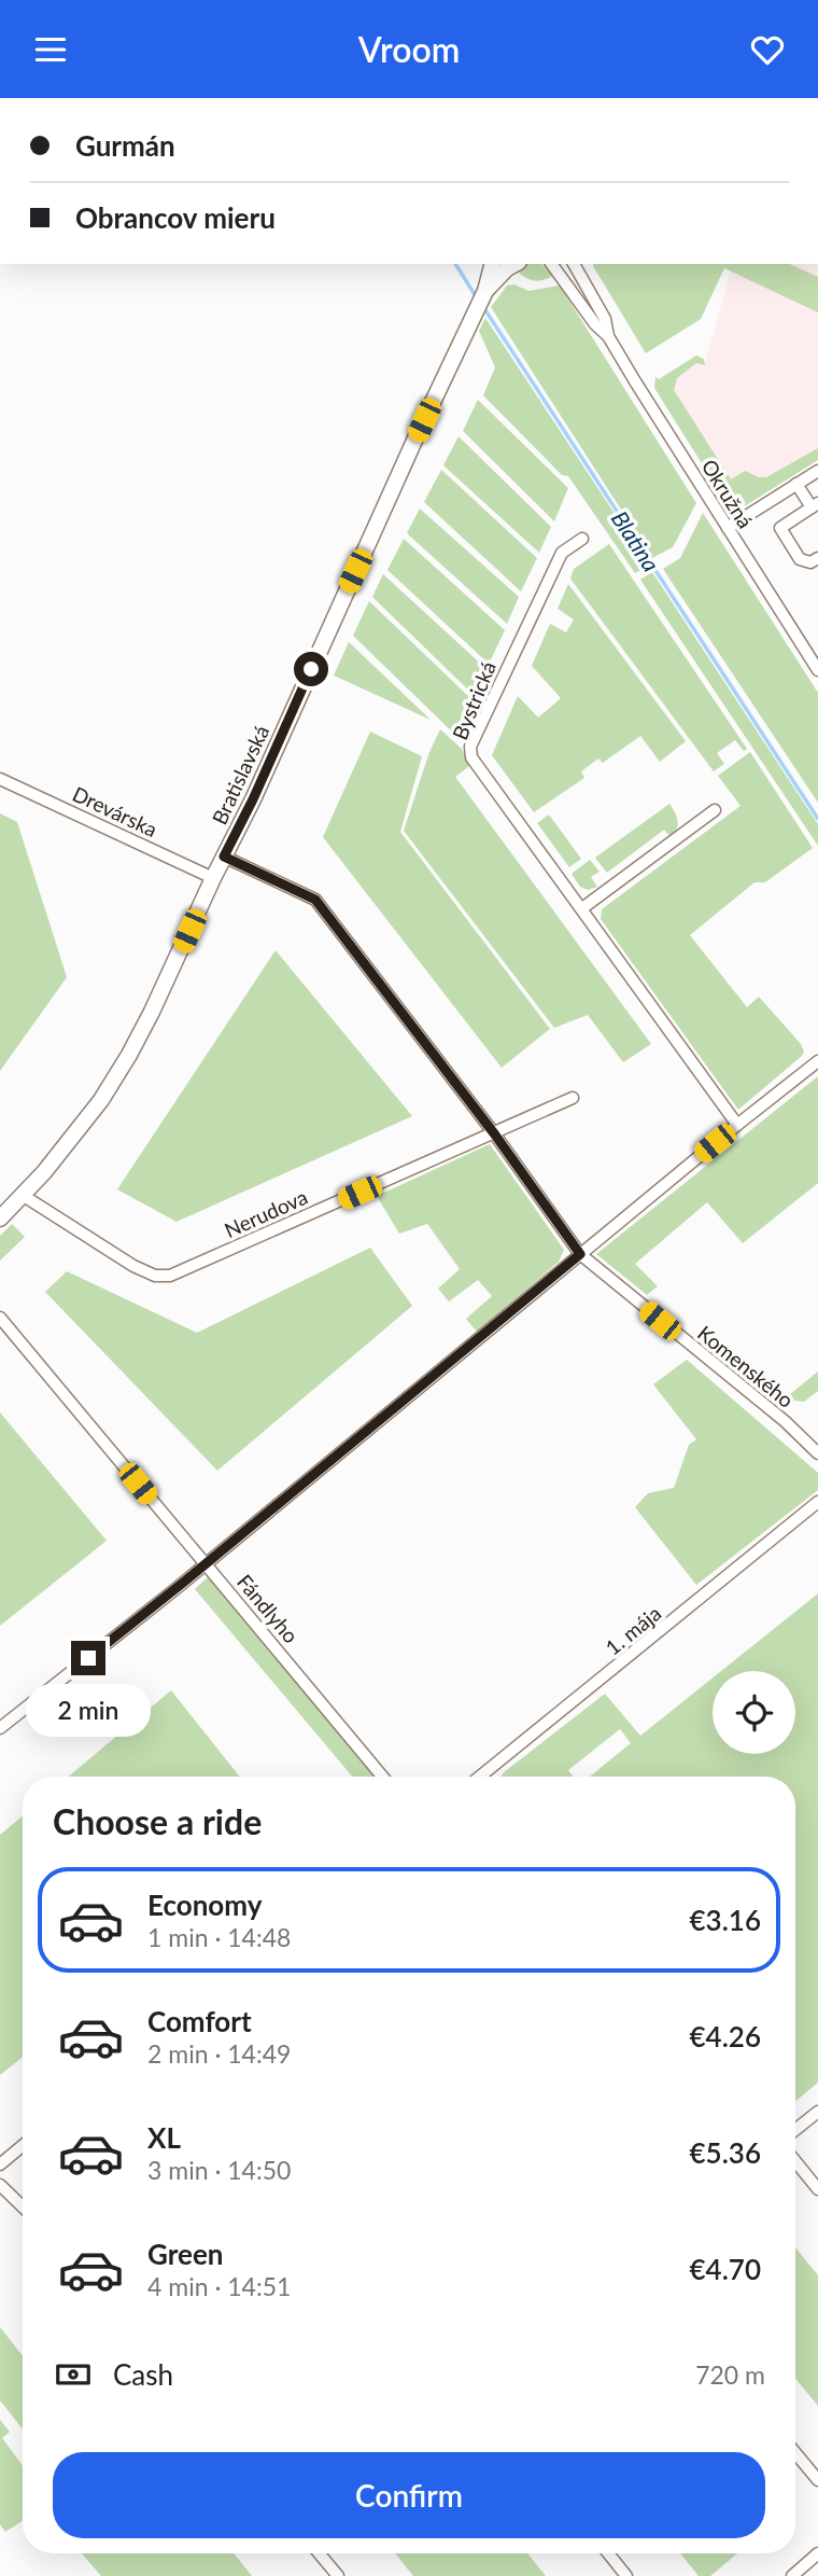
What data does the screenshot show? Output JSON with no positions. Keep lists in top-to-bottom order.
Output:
{
  "streets": {
    "main road": ["Bratislavská"],
    "street": [
      "Okružná",
      "Bystrická",
      "Drevárska",
      "Nerudova",
      "Komenského",
      "Fándlyho",
      "1. mája"
    ]
  },
  "crossings": [
    ["Bratislavská", "Drevárska"],
    ["Bratislavská", "Nerudova"],
    ["Bratislavská", "Komenského"],
    ["Nerudova", "Komenského"]
  ],
  "water": ["Blatina"],
  "page": {
    "header": "Vroom",
    "banner": ["Gurmán", "Obrancov mieru"],
    "bubble": "2 min",
    "heading": "Choose a ride",
    "list": [
      {
        "name": "Economy",
        "note": "1 min · 14:48",
        "value": "€3.16"
      },
      {
        "name": "Comfort",
        "note": "2 min · 14:49",
        "value": "€4.26"
      },
      {
        "name": "XL",
        "note": "3 min · 14:50",
        "value": "€5.36"
      },
      {
        "name": "Green",
        "note": "4 min · 14:51",
        "value": "€4.70"
      }
    ],
    "pay": ["Cash", "720 m"],
    "buttons": "Confirm"
  }
}
